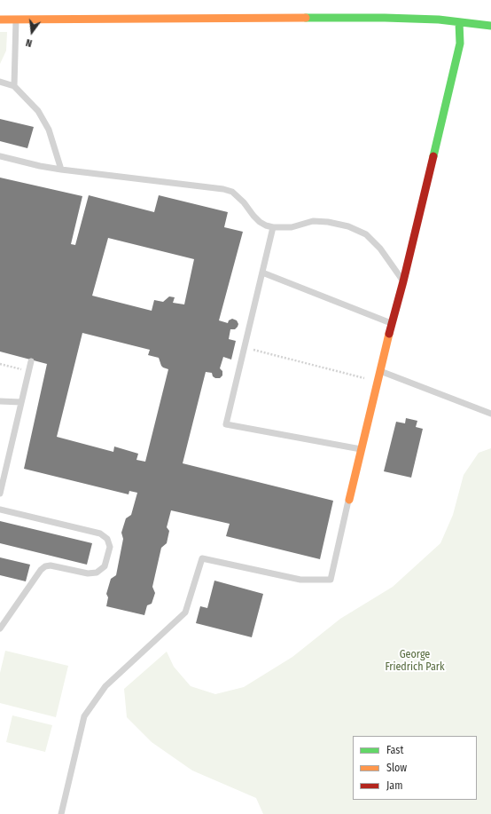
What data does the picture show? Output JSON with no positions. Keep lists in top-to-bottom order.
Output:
{
  "parks": ["George Friedrich Park"],
  "legend": ["Fast", "Slow", "Jam"],
  "north": "bottom"
}
